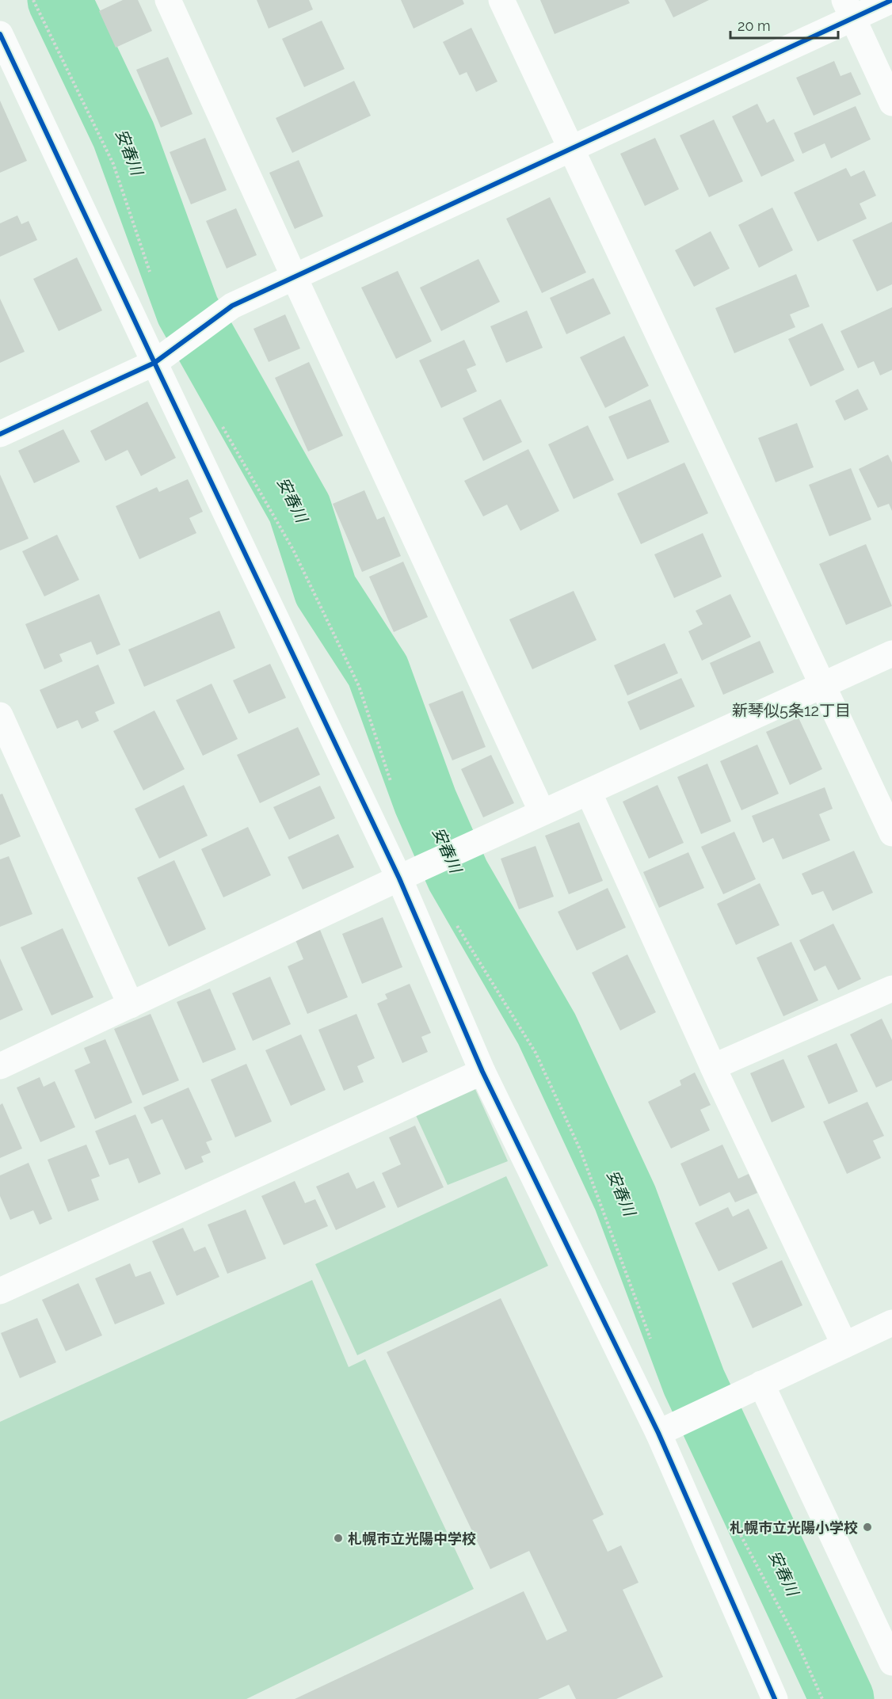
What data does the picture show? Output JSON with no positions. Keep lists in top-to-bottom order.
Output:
{
  "districts": ["新琴似5条12丁目"],
  "water": ["安春川"],
  "places": ["札幌市立光陽小学校", "札幌市立光陽中学校"],
  "scale_bar": "20 m"
}
